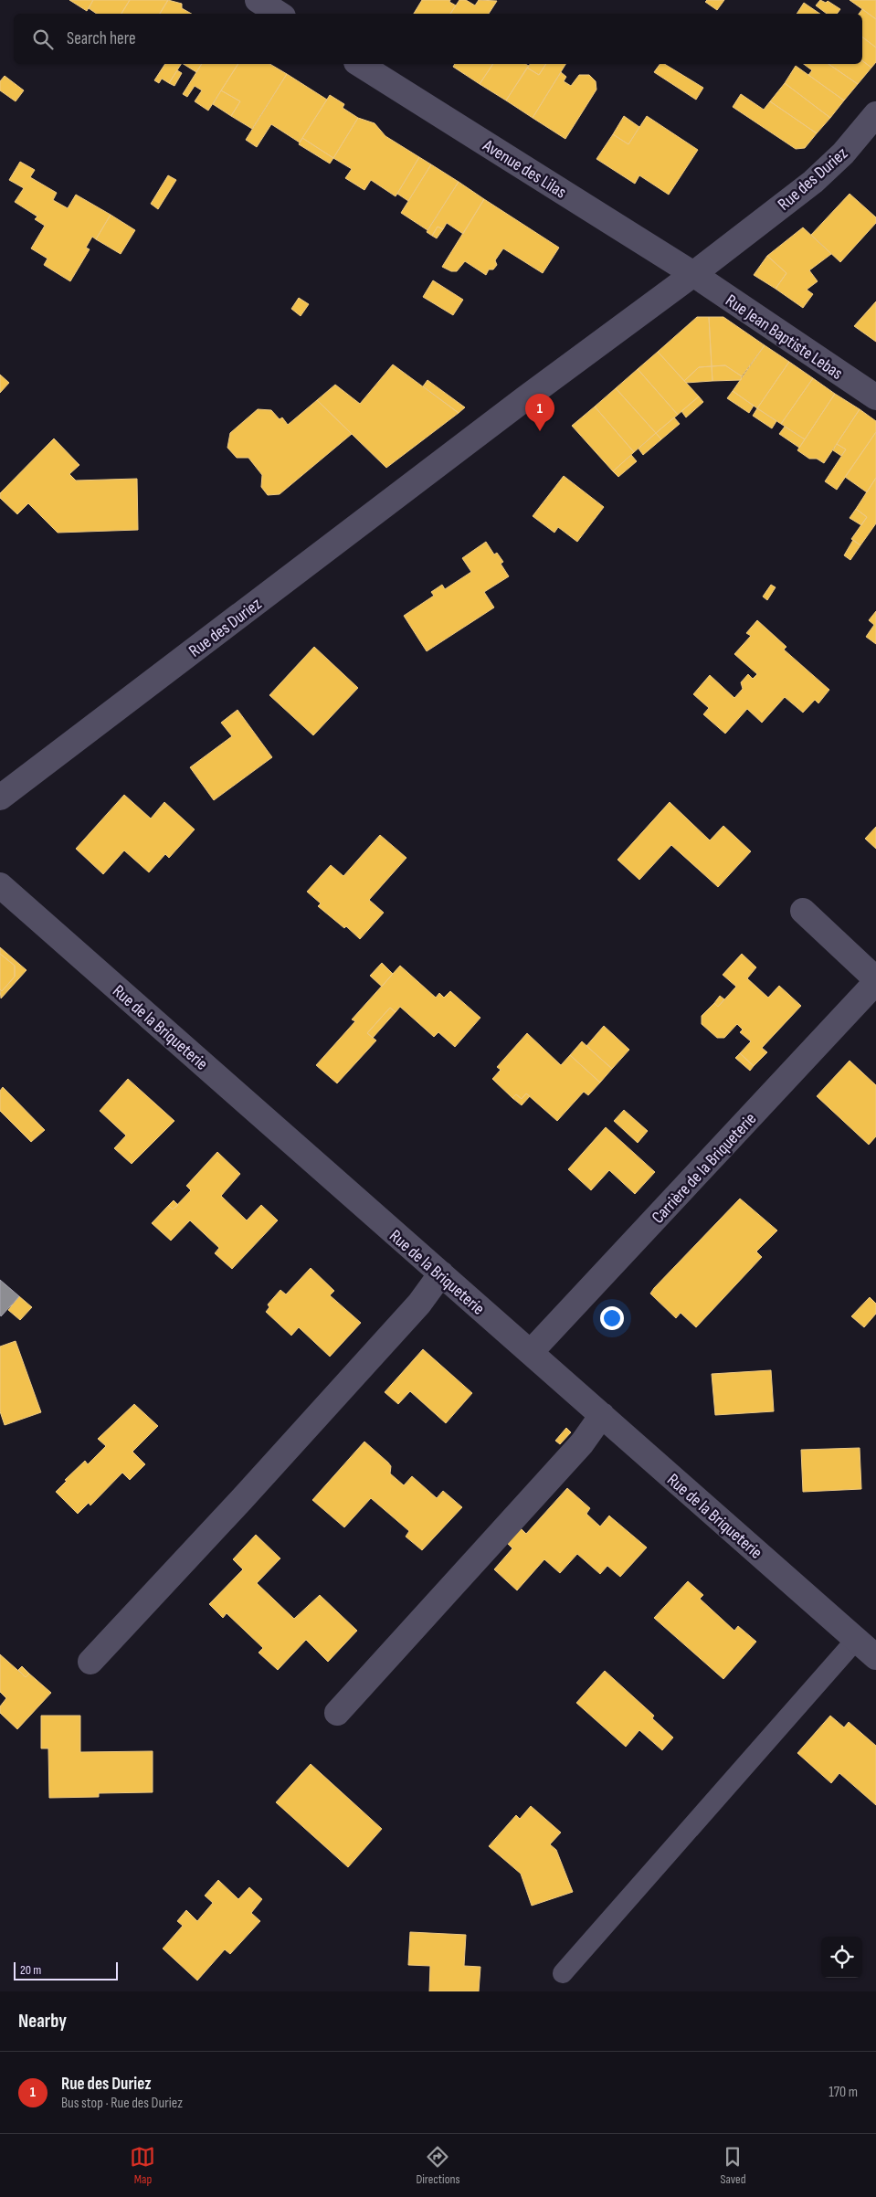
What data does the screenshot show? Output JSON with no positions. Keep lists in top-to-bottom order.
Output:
{
  "streets": {
    "street": [
      "Avenue des Lilas",
      "Rue des Duriez",
      "Rue Jean Baptiste Lebas",
      "Rue de la Briqueterie",
      "Carrière de la Briqueterie"
    ]
  },
  "crossings": [
    ["Avenue des Lilas", "Rue des Duriez"],
    ["Avenue des Lilas", "Rue Jean Baptiste Lebas"],
    ["Rue des Duriez", "Rue Jean Baptiste Lebas"],
    ["Rue de la Briqueterie", "Carrière de la Briqueterie"]
  ],
  "scale_bar": "20 m",
  "page": {
    "search": "Search here",
    "pins": "1",
    "scale": "20 m",
    "heading": "Nearby",
    "list": [
      {
        "mark": "1",
        "name": "Rue des Duriez",
        "note": "Bus stop · Rue des Duriez",
        "value": "170 m"
      }
    ],
    "nav": ["Map", "Directions", "Saved"]
  }
}
